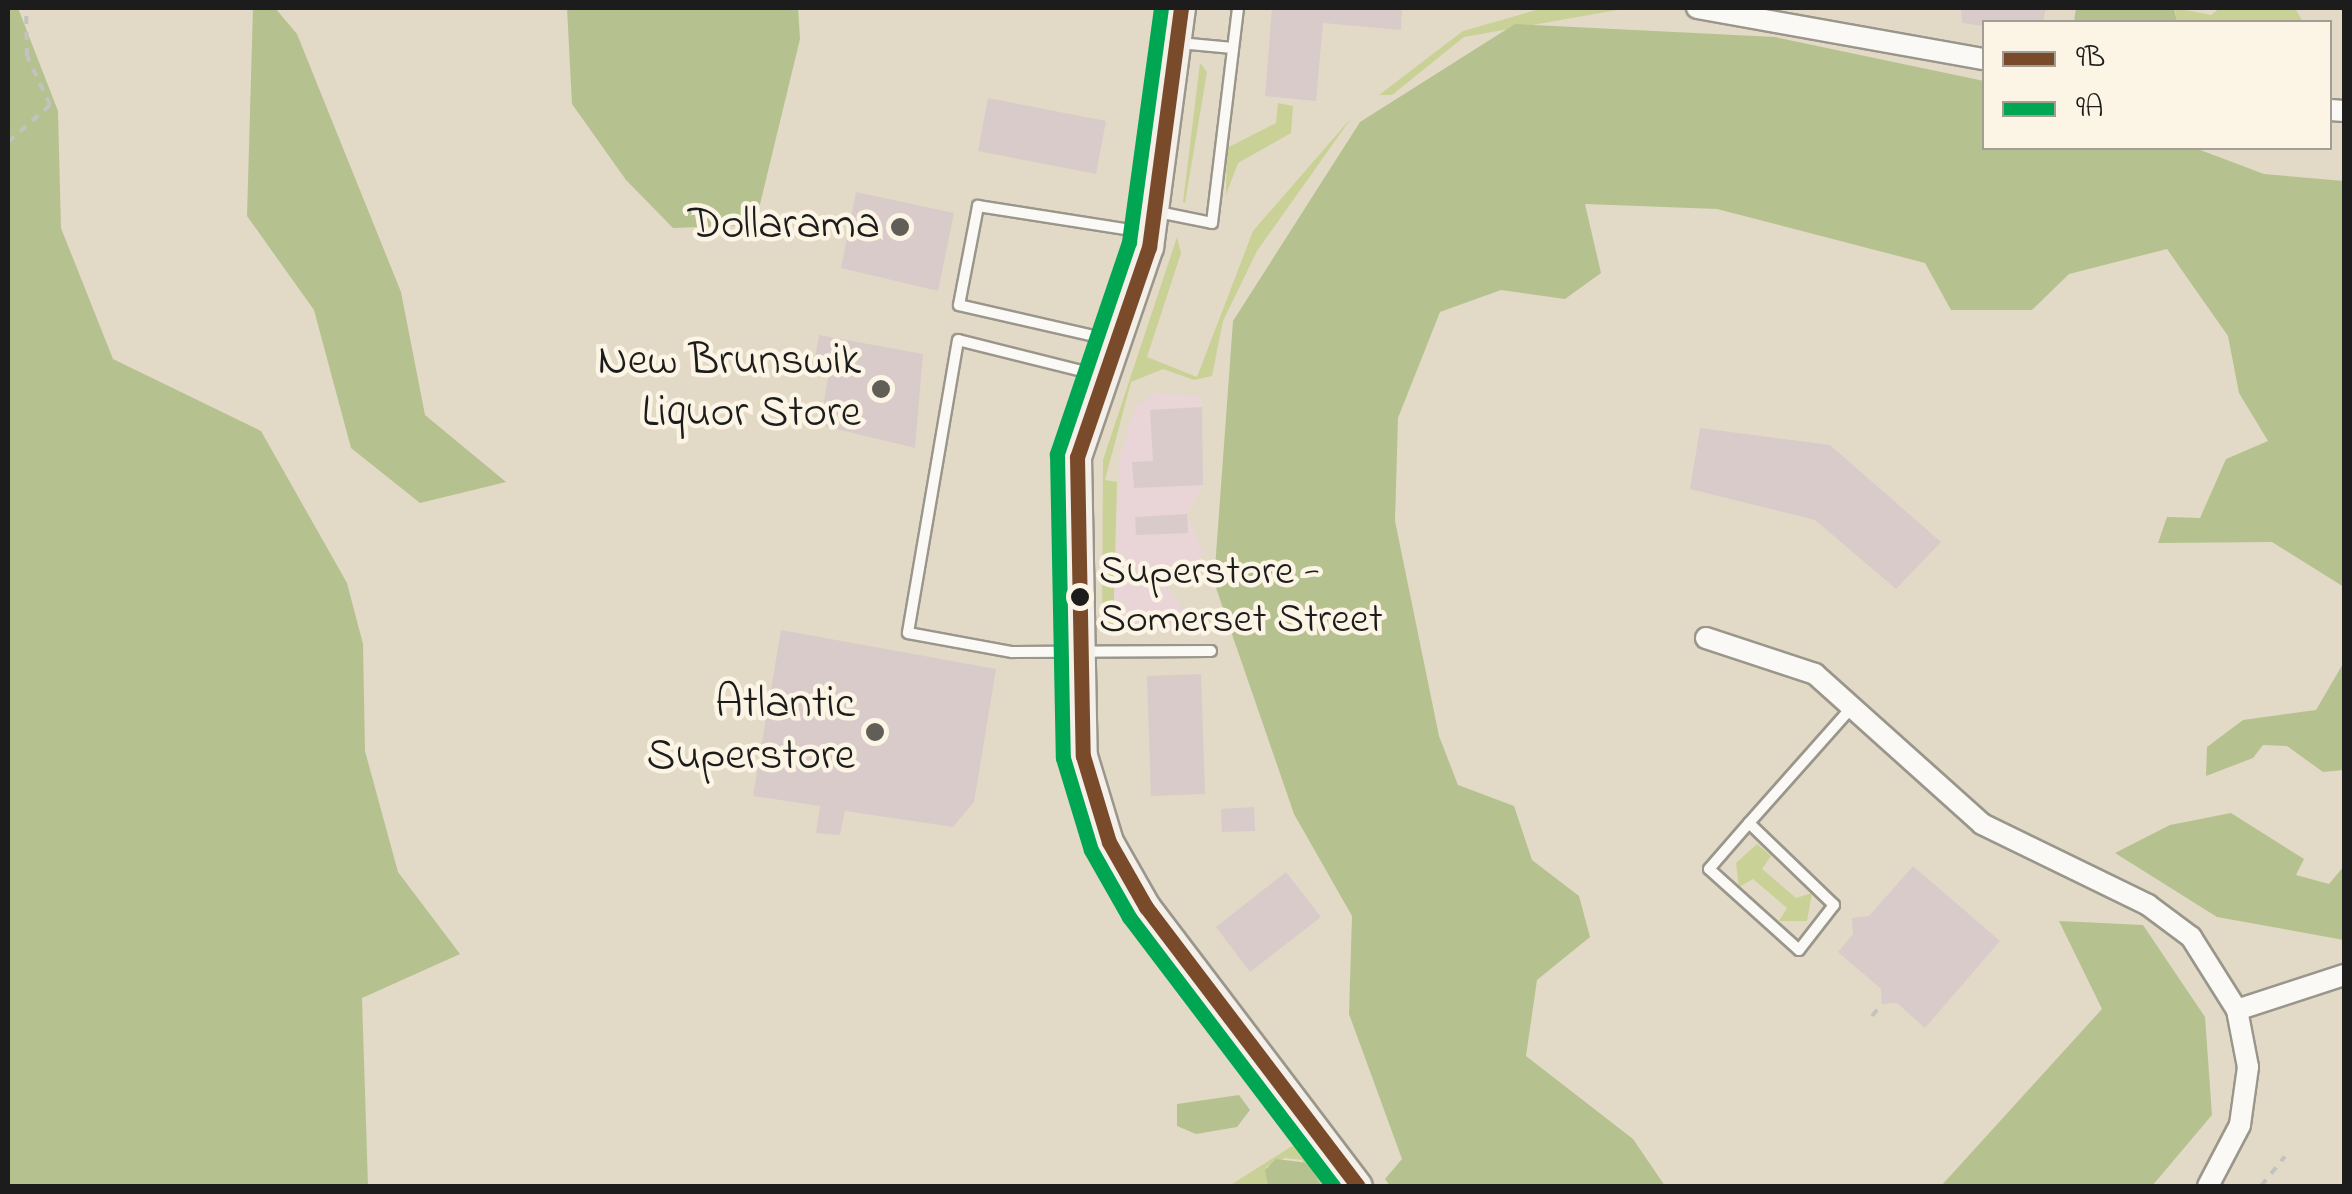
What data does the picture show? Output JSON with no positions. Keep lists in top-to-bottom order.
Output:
{
  "places": [
    "Dollarama",
    "New Brunswik Liquor Store",
    "Superstore - Somerset Street",
    "Atlantic Superstore"
  ],
  "lines": ["transit line 9B", "transit line 9A"],
  "legend": ["9B", "9A"]
}
